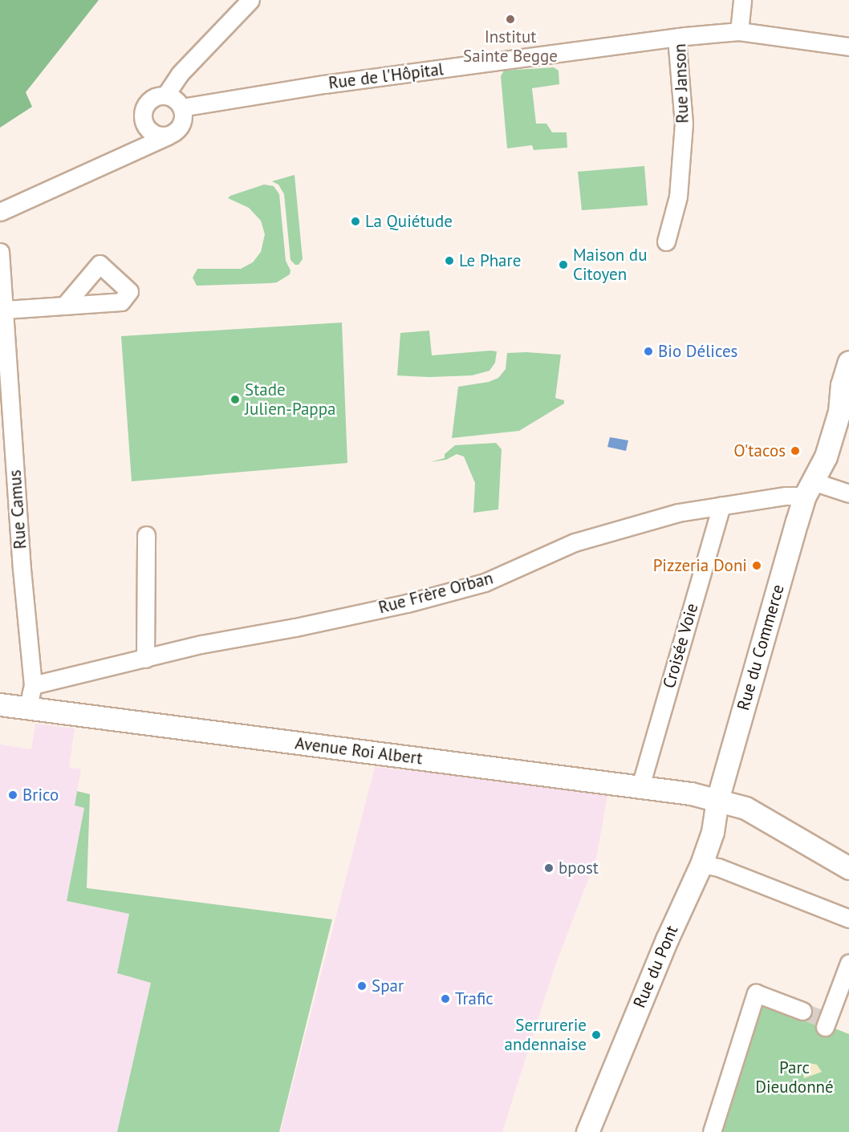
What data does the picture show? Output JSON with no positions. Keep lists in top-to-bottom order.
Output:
{
  "streets": {
    "main road": ["Rue du Commerce", "Avenue Roi Albert", "Rue du Pont"],
    "street": [
      "Rue de l'Hôpital",
      "Rue Janson",
      "Rue Camus",
      "Rue Frère Orban",
      "Croisée Voie"
    ]
  },
  "crossings": [
    ["Rue de l'Hôpital", "Rue Janson"],
    ["Rue Camus", "Rue Frère Orban"],
    ["Rue Camus", "Avenue Roi Albert"],
    ["Rue Frère Orban", "Croisée Voie"],
    ["Rue Frère Orban", "Rue du Commerce"],
    ["Croisée Voie", "Avenue Roi Albert"],
    ["Rue du Commerce", "Avenue Roi Albert"],
    ["Rue du Commerce", "Rue du Pont"],
    ["Avenue Roi Albert", "Rue du Pont"]
  ],
  "parks": ["Parc Dieudonné"],
  "places": [
    "Institut Sainte Begge",
    "La Quiétude",
    "Le Phare",
    "Maison du Citoyen",
    "Bio Délices",
    "Stade Julien-Pappa",
    "O'tacos",
    "Pizzeria Doni",
    "Brico",
    "bpost",
    "Spar",
    "Trafic",
    "Serrurerie andennaise"
  ]
}
